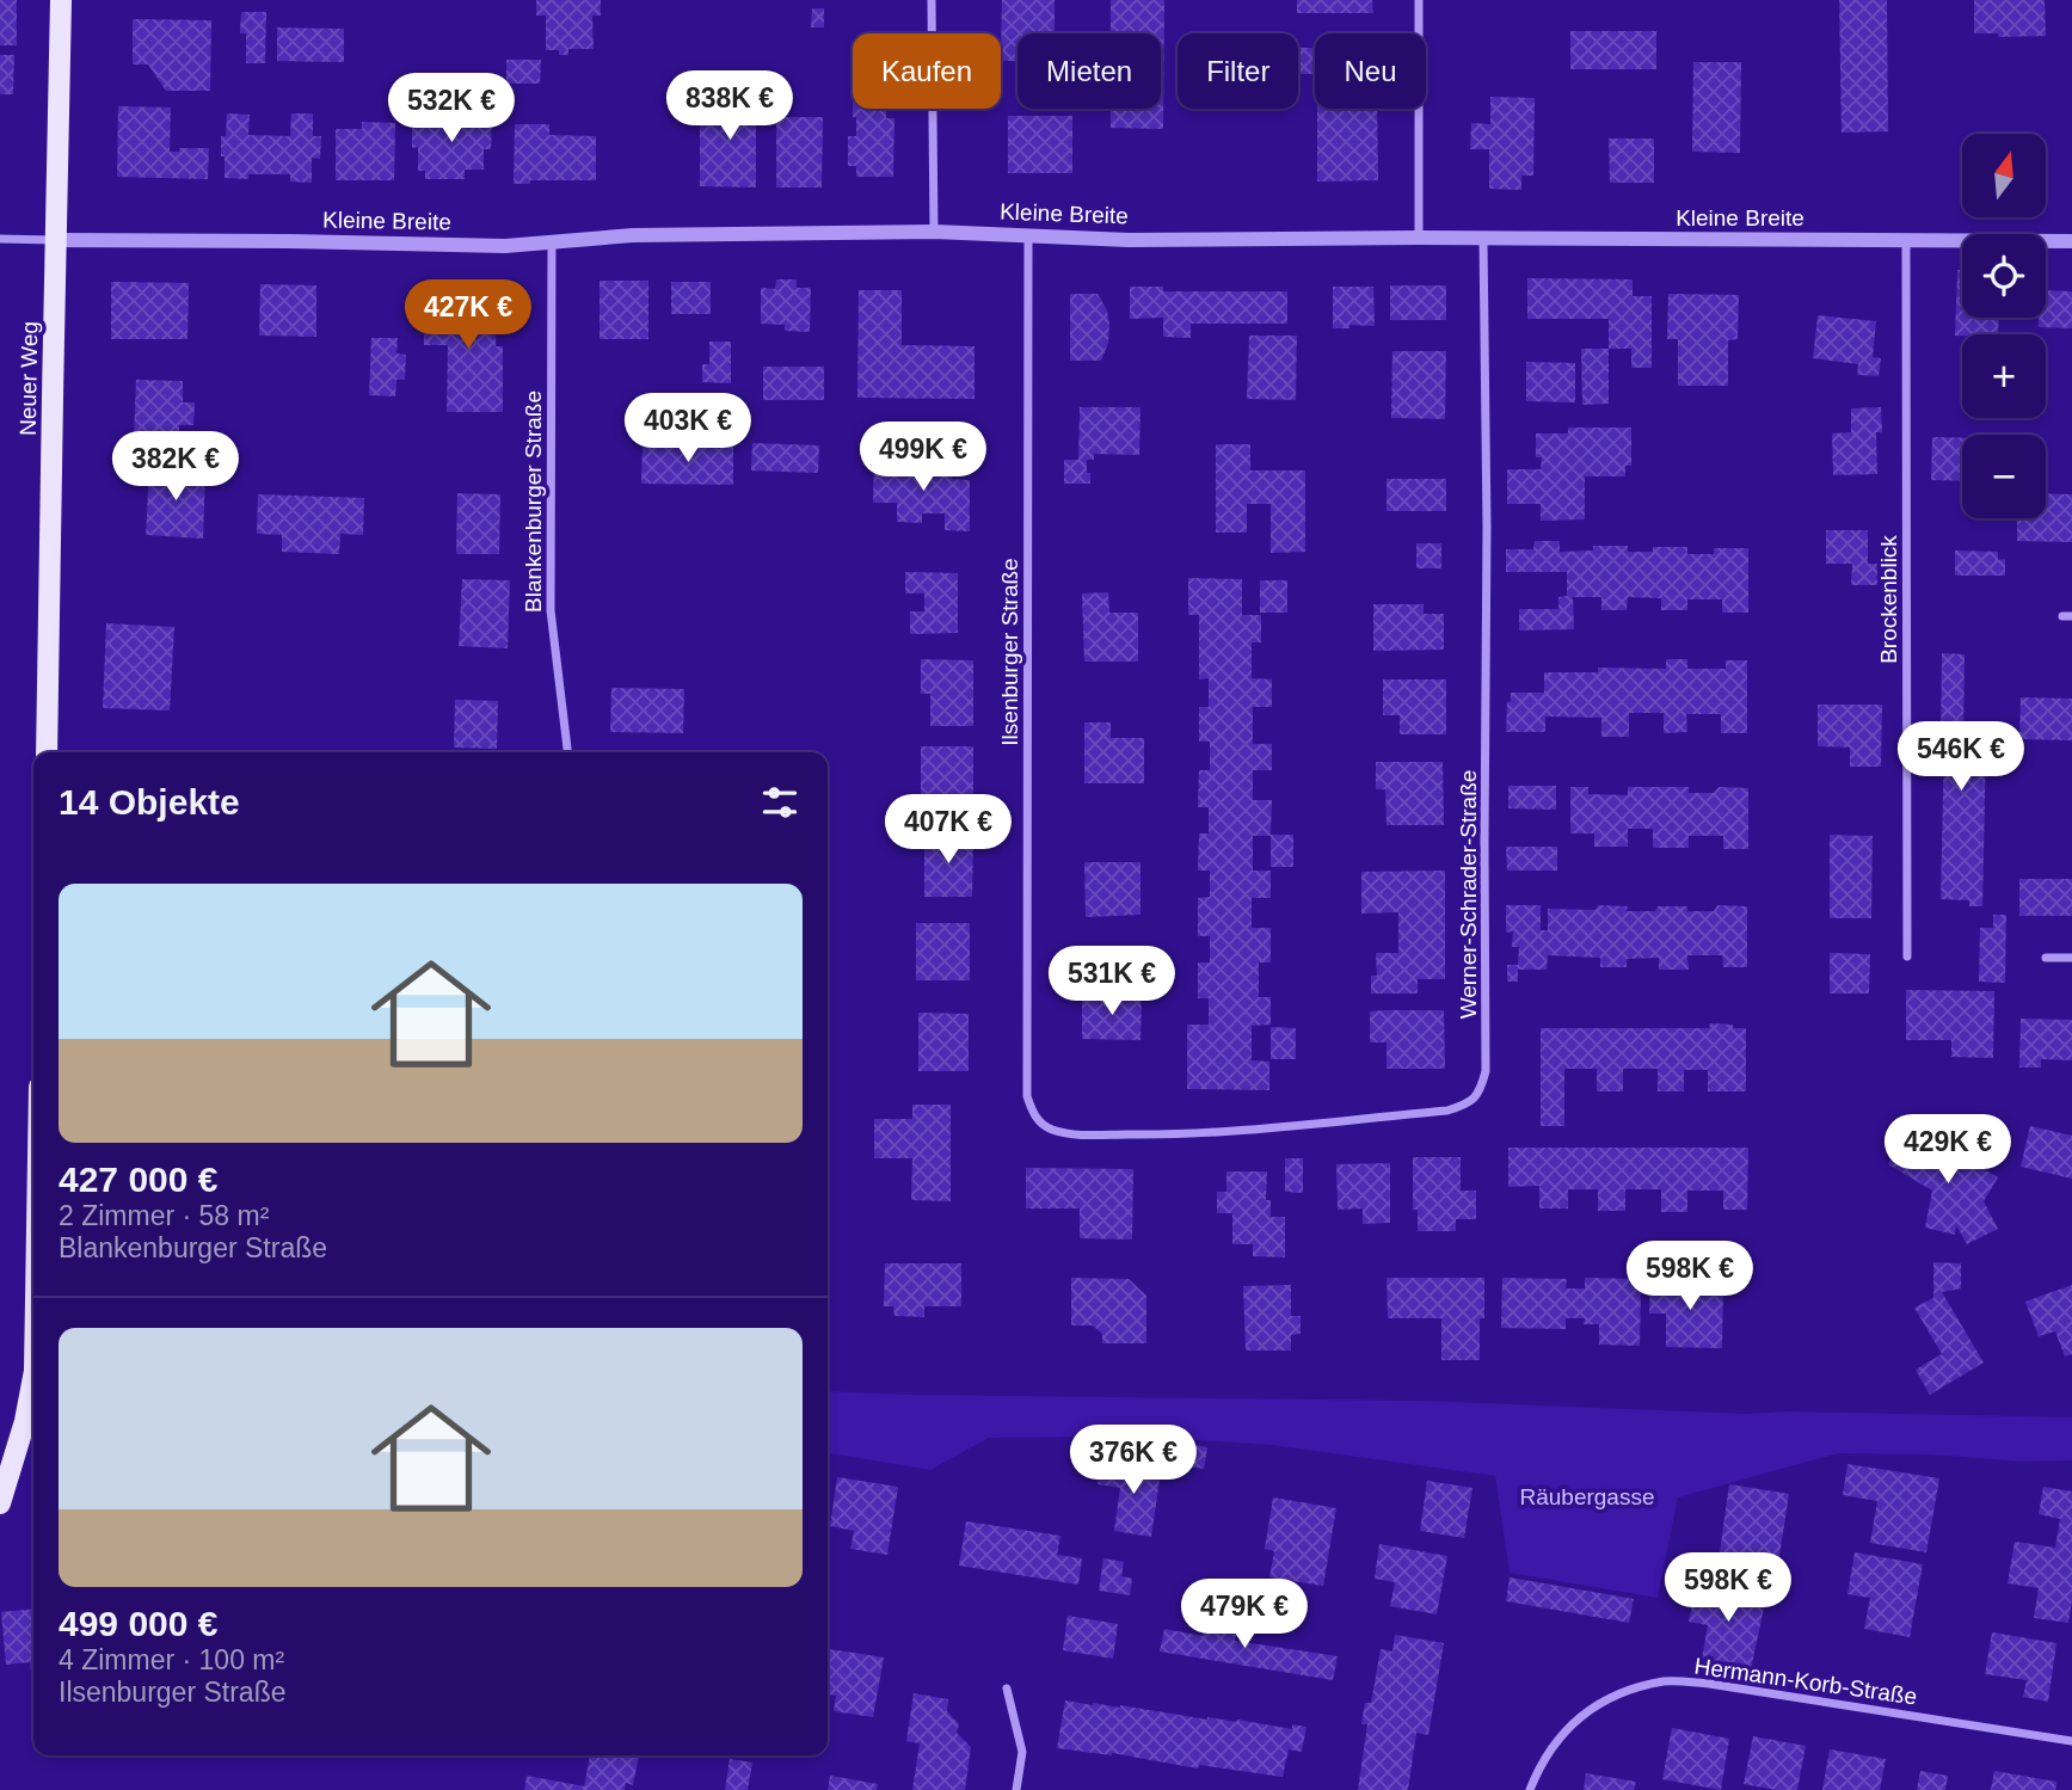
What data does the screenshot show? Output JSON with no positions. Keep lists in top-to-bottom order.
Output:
{
  "streets": {
    "main road": ["Neuer Weg"],
    "street": [
      "Kleine Breite",
      "Blankenburger Straße",
      "Brockenblick",
      "Ilsenburger Straße",
      "Werner-Schrader-Straße",
      "Hermann-Korb-Straße"
    ]
  },
  "crossings": [
    ["Kleine Breite", "Neuer Weg"],
    ["Kleine Breite", "Blankenburger Straße"],
    ["Kleine Breite", "Brockenblick"],
    ["Kleine Breite", "Ilsenburger Straße"],
    ["Kleine Breite", "Werner-Schrader-Straße"],
    ["Ilsenburger Straße", "Werner-Schrader-Straße"]
  ],
  "parks": ["Räubergasse"],
  "north": "top",
  "page": {
    "chip": [
      "Kaufen",
      "Mieten",
      "Filter",
      "Neu"
    ],
    "price": [
      "838K €",
      "532K €",
      "427K €",
      "403K €",
      "499K €",
      "382K €",
      "546K €",
      "407K €",
      "531K €",
      "429K €",
      "598K €",
      "376K €",
      "598K €",
      "479K €"
    ],
    "map_buttons": ["+", "−"],
    "heading": "14 Objekte",
    "list": [
      {
        "name": "427 000 €",
        "note": "2 Zimmer · 58 m² · Blankenburger Straße"
      },
      {
        "name": "499 000 €",
        "note": "4 Zimmer · 100 m² · Ilsenburger Straße"
      }
    ]
  }
}
